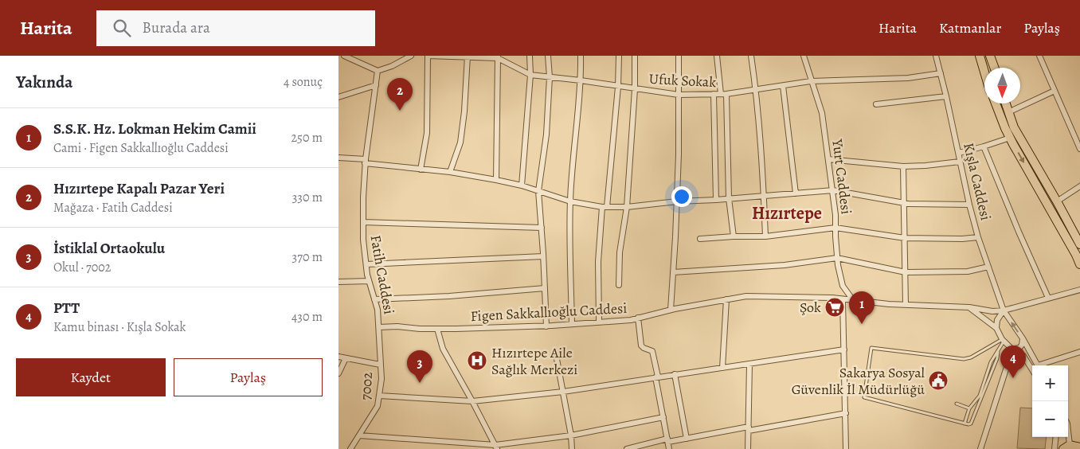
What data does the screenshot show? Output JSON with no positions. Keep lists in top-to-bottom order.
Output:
{
  "streets": {
    "street": [
      "Ufuk Sokak",
      "Yurt Caddesi",
      "Kışla Caddesi",
      "Fatih Caddesi",
      "Figen Sakkallıoğlu Caddesi",
      "7002"
    ]
  },
  "crossings": [
    ["Ufuk Sokak", "Yurt Caddesi"],
    ["Ufuk Sokak", "Kışla Caddesi"],
    ["Yurt Caddesi", "Figen Sakkallıoğlu Caddesi"],
    ["Kışla Caddesi", "Figen Sakkallıoğlu Caddesi"],
    ["Fatih Caddesi", "Figen Sakkallıoğlu Caddesi"],
    ["Fatih Caddesi", "7002"]
  ],
  "districts": ["Hızırtepe"],
  "places": {
    "supermarket": ["Şok"],
    "hospital": ["Hızırtepe Aile Sağlık Merkezi"],
    "public building": ["Sakarya Sosyal Güvenlik İl Müdürlüğü"]
  },
  "north": "bottom",
  "page": {
    "header": "Harita",
    "search": "Burada ara",
    "nav": ["Harita", "Katmanlar", "Paylaş"],
    "heading": ["Yakında", "4 sonuç"],
    "pins": [
      "2",
      "1",
      "4",
      "3"
    ],
    "list": [
      {
        "mark": "1",
        "name": "S.S.K. Hz. Lokman Hekim Camii",
        "note": "Cami · Figen Sakkallıoğlu Caddesi",
        "value": "250 m"
      },
      {
        "mark": "2",
        "name": "Hızırtepe Kapalı Pazar Yeri",
        "note": "Mağaza · Fatih Caddesi",
        "value": "330 m"
      },
      {
        "mark": "3",
        "name": "İstiklal Ortaokulu",
        "note": "Okul · 7002",
        "value": "370 m"
      },
      {
        "mark": "4",
        "name": "PTT",
        "note": "Kamu binası · Kışla Sokak",
        "value": "430 m"
      }
    ],
    "buttons": ["Kaydet", "Paylaş"],
    "map_buttons": ["+", "−"]
  }
}
